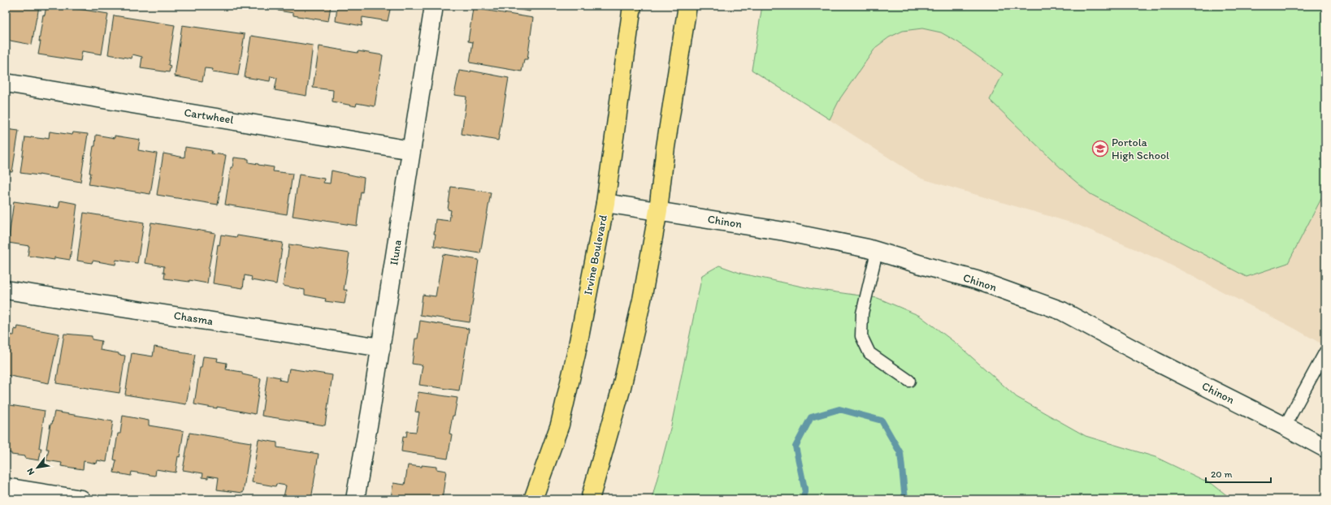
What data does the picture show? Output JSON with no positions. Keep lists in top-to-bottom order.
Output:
{
  "streets": {
    "main road": ["Irvine Boulevard"],
    "street": [
      "Cartwheel",
      "Chinon",
      "Iluna",
      "Chasma"
    ]
  },
  "crossings": [
    ["Cartwheel", "Iluna"],
    ["Chinon", "Irvine Boulevard"],
    ["Iluna", "Chasma"]
  ],
  "places": {
    "school or university": ["Portola High School"]
  },
  "scale_bar": "20 m",
  "north": "bottom left"
}
